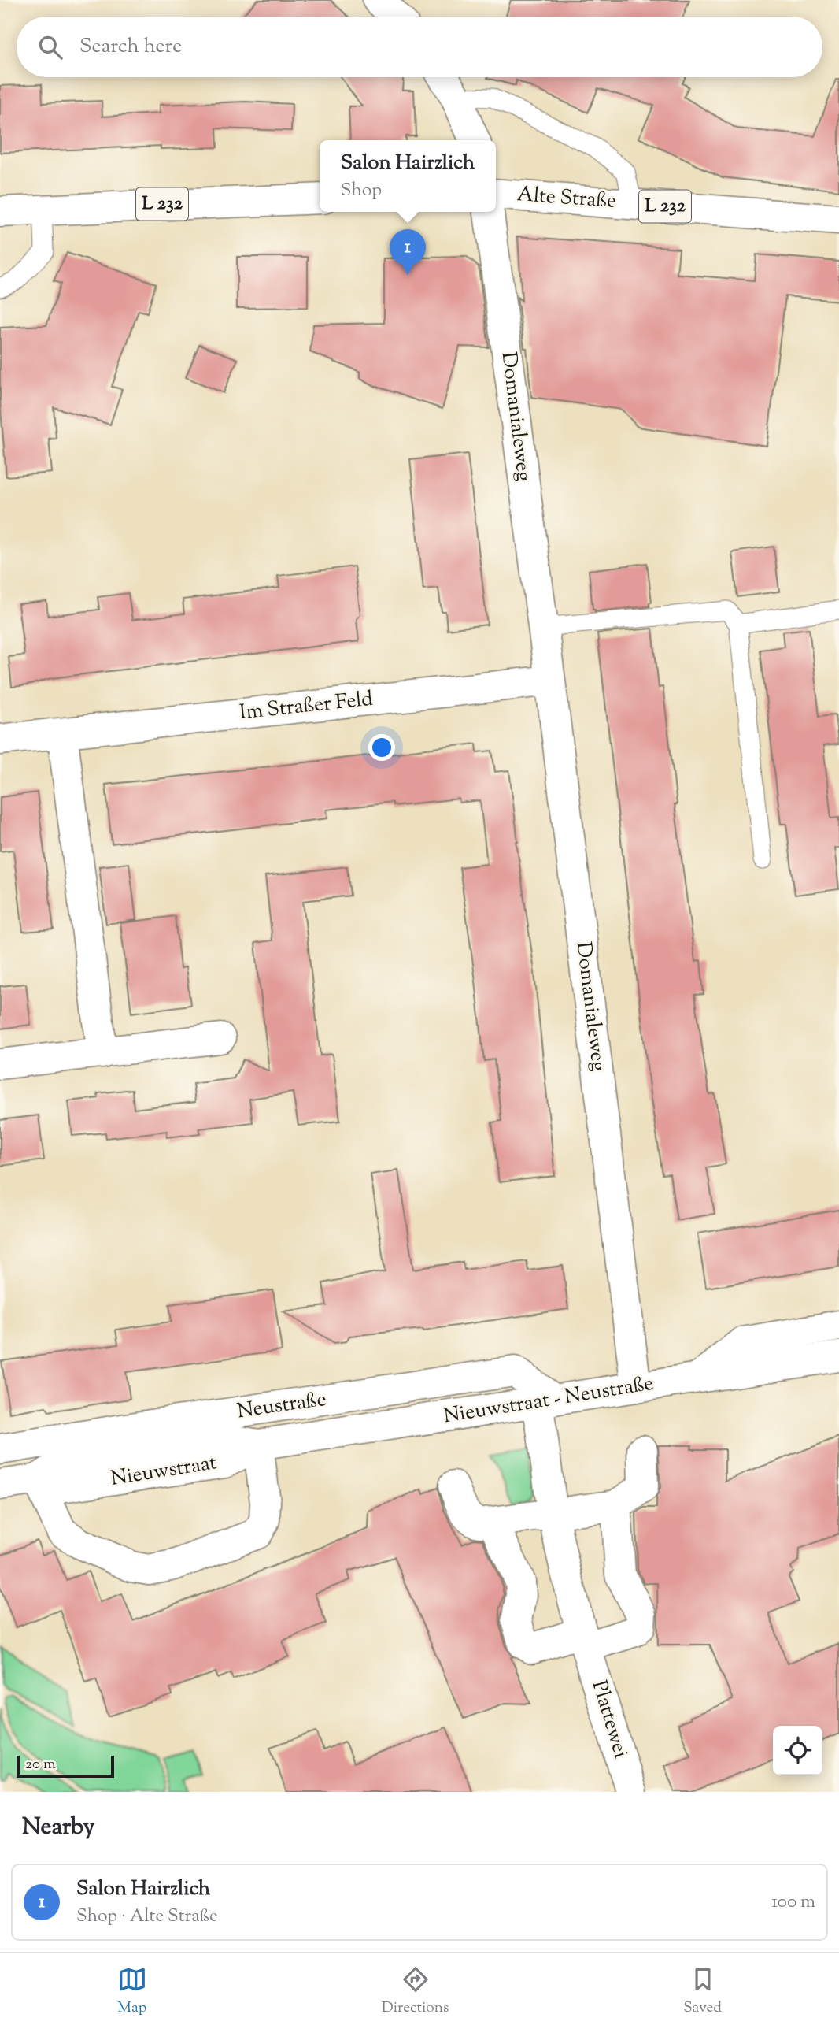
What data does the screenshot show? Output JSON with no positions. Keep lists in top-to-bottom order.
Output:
{
  "streets": {
    "street": [
      "Alte Straße",
      "L 232",
      "Domanialeweg",
      "Im Straßer Feld",
      "Nieuwstraat - Neustraße",
      "Neustraße",
      "Plattewei"
    ]
  },
  "crossings": [
    ["Domanialeweg", "Im Straßer Feld"],
    ["Domanialeweg", "Nieuwstraat - Neustraße"],
    ["Nieuwstraat - Neustraße", "Neustraße"],
    ["Nieuwstraat - Neustraße", "Plattewei"],
    ["Neustraße", "Plattewei"]
  ],
  "scale_bar": "20 m",
  "page": {
    "search": "Search here",
    "popup": ["Salon Hairzlich", "Shop"],
    "pins": "1",
    "scale": "20 m",
    "heading": "Nearby",
    "list": [
      {
        "mark": "1",
        "name": "Salon Hairzlich",
        "note": "Shop · Alte Straße",
        "value": "100 m"
      }
    ],
    "nav": ["Map", "Directions", "Saved"]
  }
}
